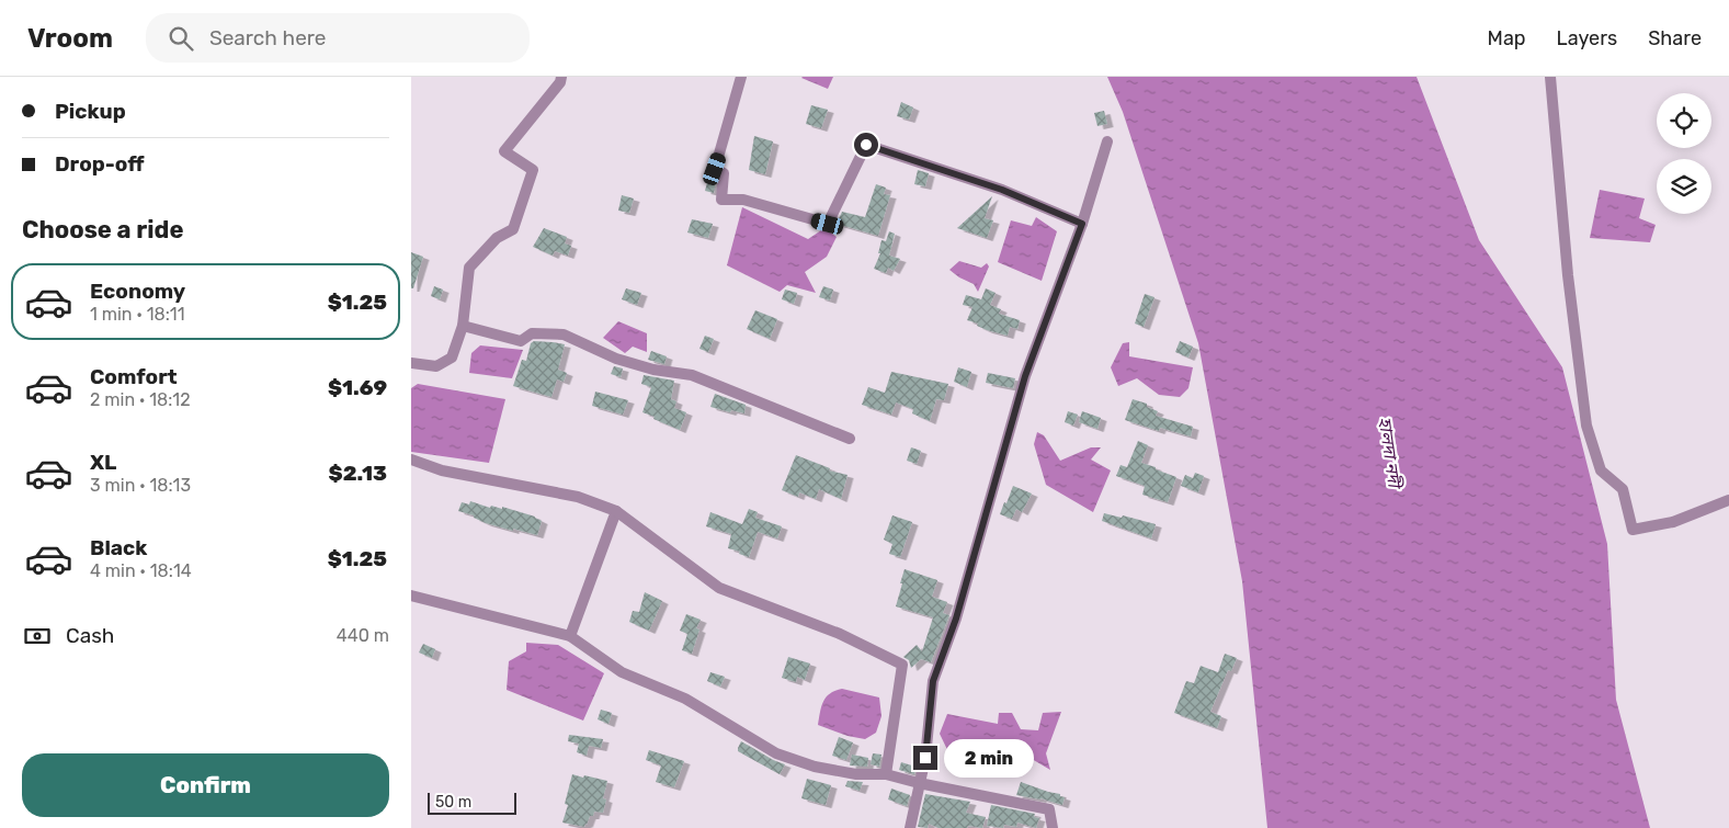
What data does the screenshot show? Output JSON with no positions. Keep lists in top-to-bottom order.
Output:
{
  "water": ["হালদা নদী"],
  "scale_bar": "50 m",
  "page": {
    "header": "Vroom",
    "search": "Search here",
    "nav": ["Map", "Layers", "Share"],
    "banner": ["Pickup", "Drop-off"],
    "heading": "Choose a ride",
    "list": [
      {
        "name": "Economy",
        "note": "1 min · 18:11",
        "value": "$1.25"
      },
      {
        "name": "Comfort",
        "note": "2 min · 18:12",
        "value": "$1.69"
      },
      {
        "name": "XL",
        "note": "3 min · 18:13",
        "value": "$2.13"
      },
      {
        "name": "Black",
        "note": "4 min · 18:14",
        "value": "$1.25"
      }
    ],
    "pay": ["Cash", "440 m"],
    "bubble": "2 min",
    "buttons": "Confirm",
    "scale": "50 m"
  }
}
